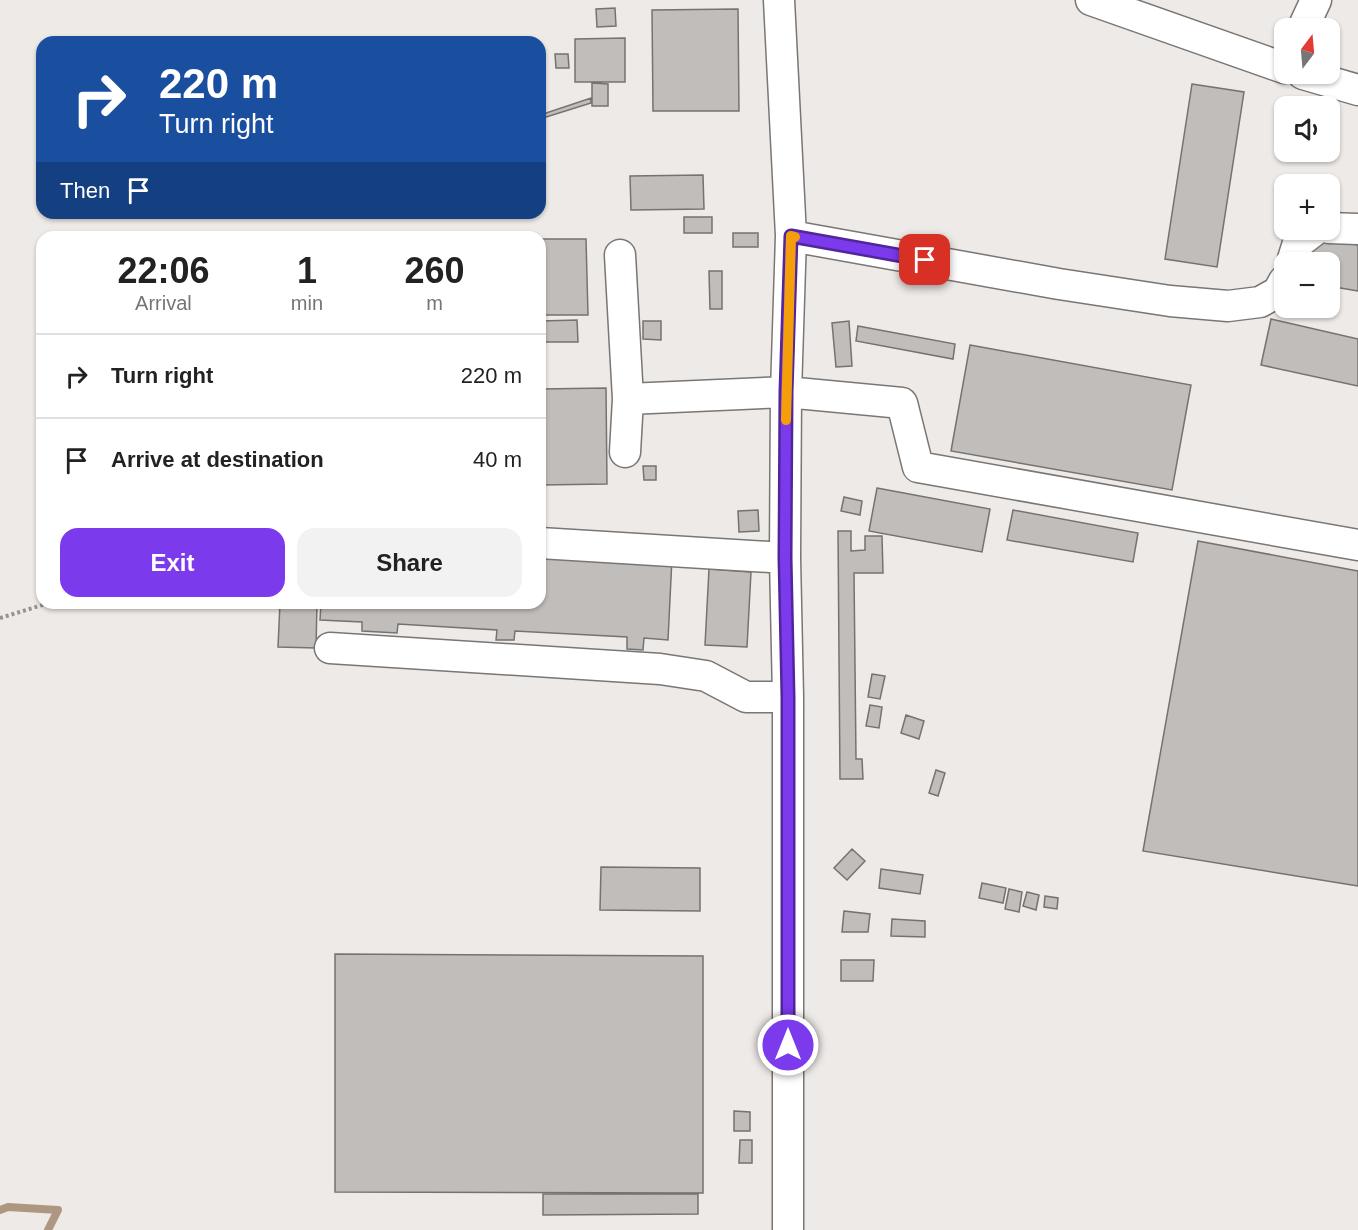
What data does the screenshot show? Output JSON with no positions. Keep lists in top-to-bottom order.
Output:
{
  "north": "top",
  "page": {
    "map_buttons": ["+", "−"],
    "turn": ["220 m", "Turn right"],
    "then": "Then",
    "eta": [
      "22:06",
      "Arrival",
      "1",
      "min",
      "260",
      "m"
    ],
    "list": [
      {
        "name": "Turn right",
        "value": "220 m"
      },
      {
        "name": "Arrive at destination",
        "value": "40 m"
      }
    ],
    "buttons": ["Exit", "Share"]
  }
}
